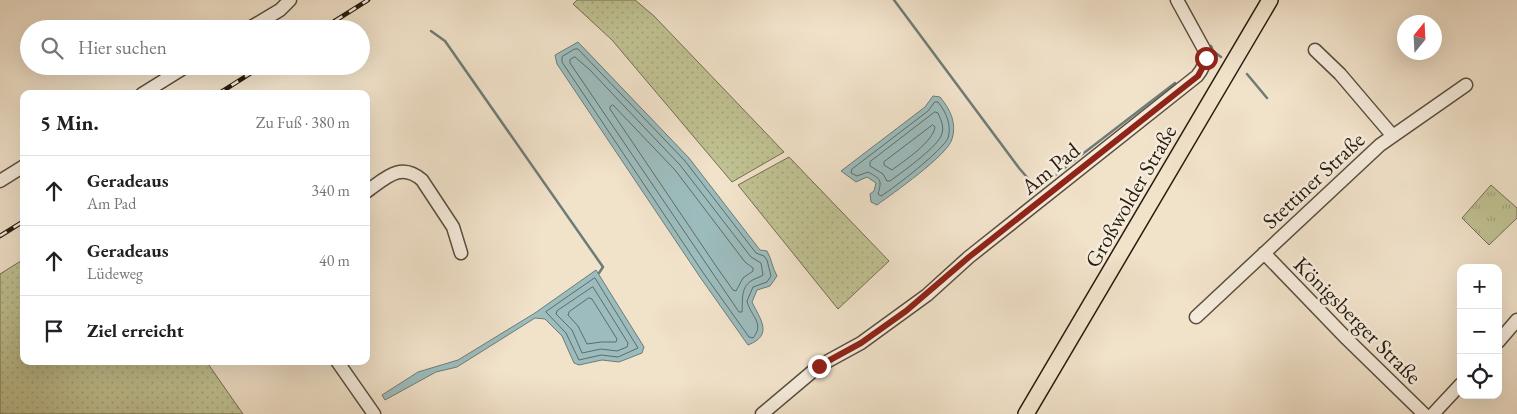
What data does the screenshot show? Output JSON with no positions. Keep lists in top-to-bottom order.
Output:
{
  "streets": {
    "main road": ["Großwolder Straße"],
    "street": ["Am Pad", "Stettiner Straße", "Königsberger Straße"]
  },
  "crossings": [
    ["Stettiner Straße", "Königsberger Straße"]
  ],
  "north": "top",
  "page": {
    "search": "Hier suchen",
    "heading": ["5 Min.", "Zu Fuß · 380 m"],
    "list": [
      ["Geradeaus", "Am Pad", "340 m"],
      ["Geradeaus", "Lüdeweg", "40 m"],
      "Ziel erreicht"
    ],
    "map_buttons": ["+", "−"]
  }
}
